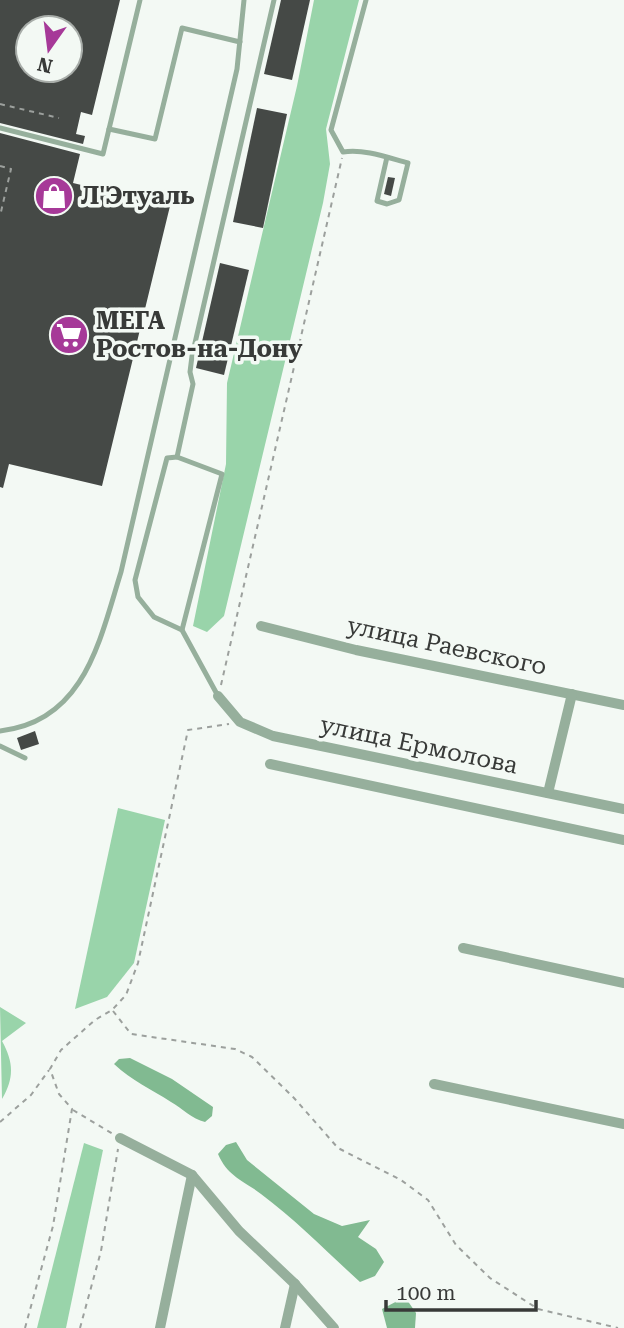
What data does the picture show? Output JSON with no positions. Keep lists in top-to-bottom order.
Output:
{
  "streets": {
    "street": ["улица Раевского", "улица Ермолова"]
  },
  "places": {
    "shop": ["Л'Этуаль"],
    "supermarket": ["МЕГА Ростов-на-Дону"]
  },
  "scale_bar": "100 m",
  "north": "bottom"
}
